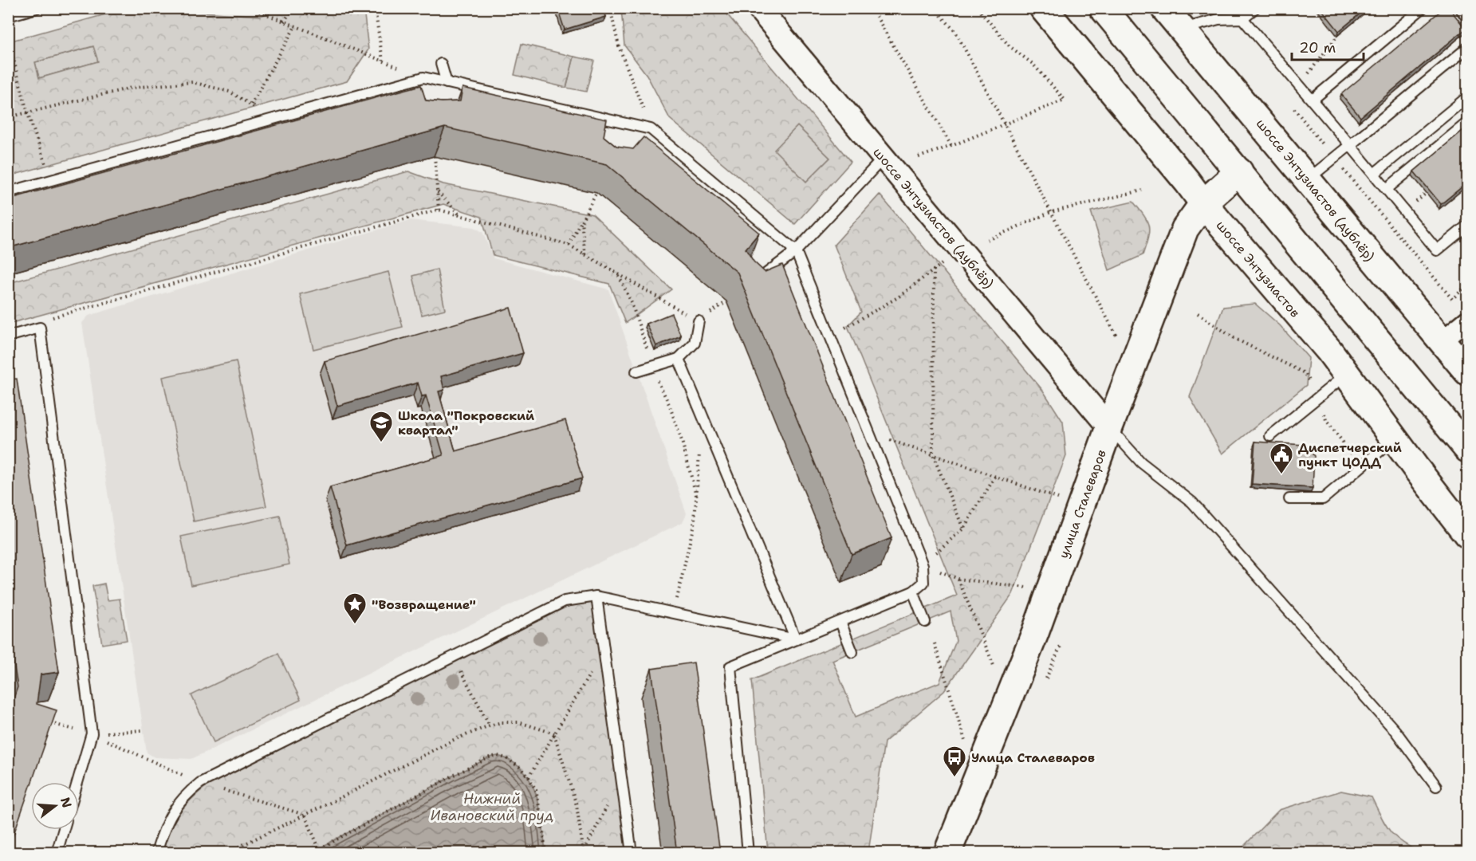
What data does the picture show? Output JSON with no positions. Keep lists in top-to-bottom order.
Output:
{
  "streets": {
    "main road": ["шоссе Энтузиастов (дублёр)", "шоссе Энтузиастов", "улица Сталеваров"]
  },
  "crossings": [
    ["шоссе Энтузиастов (дублёр)", "улица Сталеваров"],
    ["шоссе Энтузиастов", "улица Сталеваров"]
  ],
  "water": ["Нижний Ивановский пруд"],
  "places": {
    "school or university": ["Школа \"Покровский квартал\""],
    "public building": ["Диспетчерский пункт ЦОДД"],
    "place": ["\"Возвращение\""],
    "bus stop": ["Улица Сталеваров"]
  },
  "scale_bar": "20 m",
  "north": "right"
}
